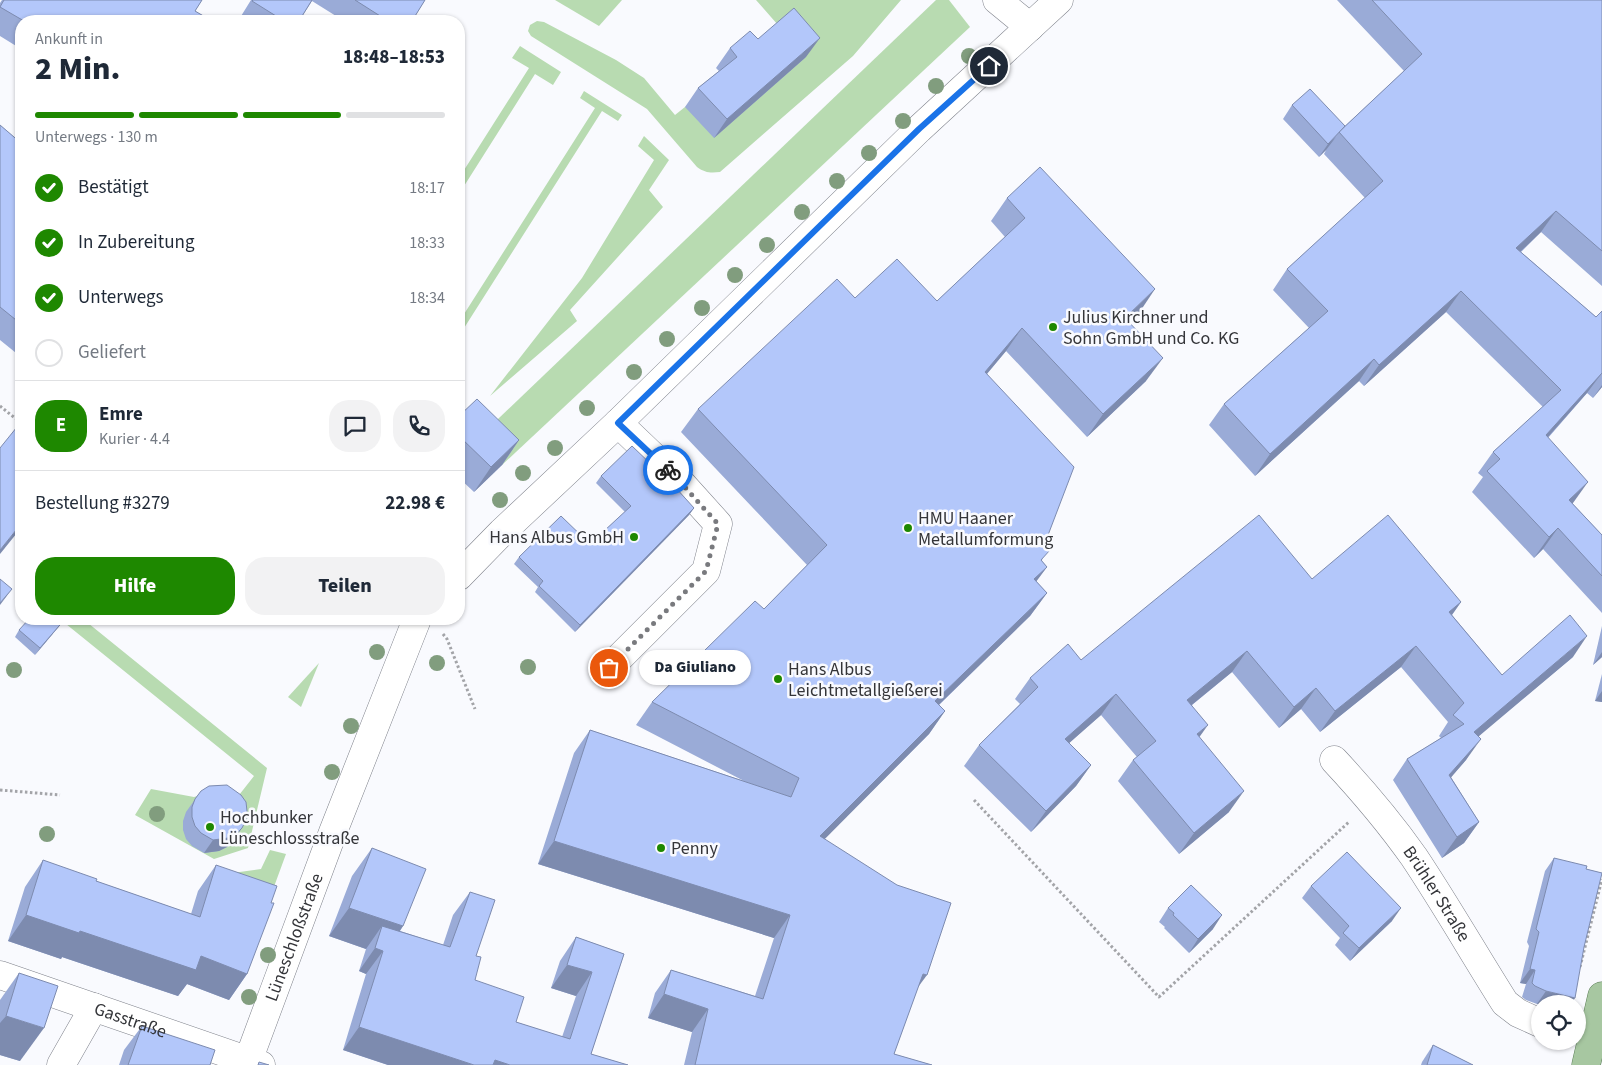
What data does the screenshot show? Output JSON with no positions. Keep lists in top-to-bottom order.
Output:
{
  "streets": {
    "street": ["Brühler Straße", "Lüneschloßstraße", "Gasstraße"]
  },
  "crossings": [
    ["Lüneschloßstraße", "Gasstraße"]
  ],
  "places": [
    "Julius Kirchner und Sohn GmbH und Co. KG",
    "HMU Haaner Metallumformung",
    "Hans Albus GmbH",
    "Da Giuliano",
    "Hans Albus Leichtmetallgießerei",
    "Hochbunker Lüneschlossstraße",
    "Penny"
  ],
  "page": {
    "heading": ["2 Min.", "Ankunft in", "18:48–18:53"],
    "panel": [
      "Emre",
      "Kurier · 4.4",
      "Bestellung #3279",
      "22.98 €"
    ],
    "bar": "Unterwegs · 130 m",
    "list": [
      ["Bestätigt", "18:17"],
      ["In Zubereitung", "18:33"],
      ["Unterwegs", "18:34"],
      "Geliefert"
    ],
    "round": "E",
    "buttons": ["Hilfe", "Teilen"],
    "bubble": "Da Giuliano"
  }
}
